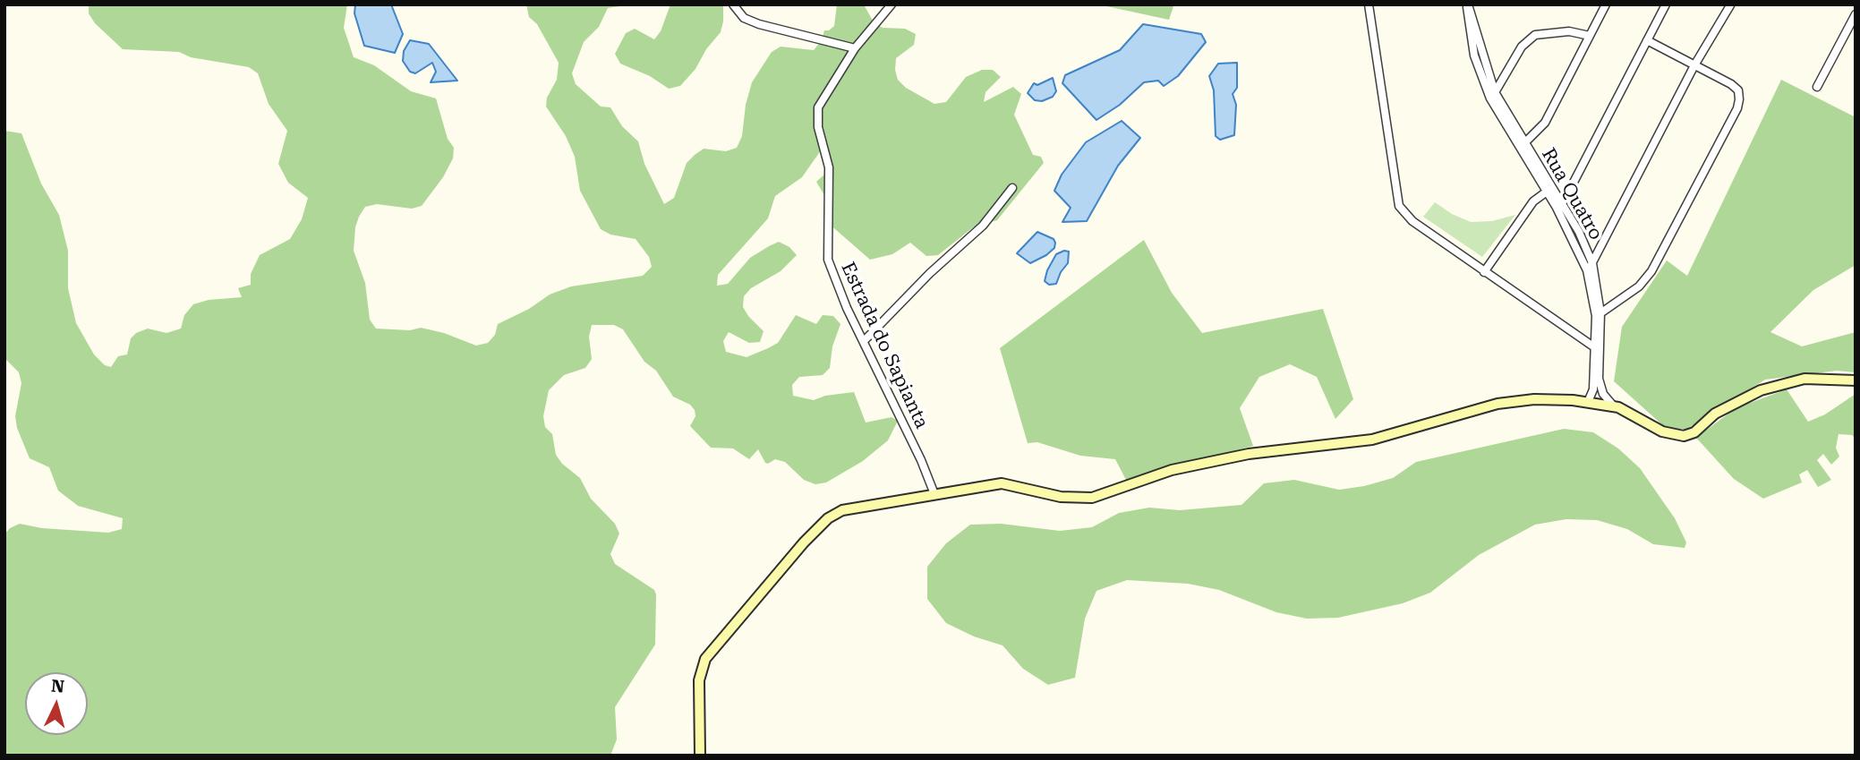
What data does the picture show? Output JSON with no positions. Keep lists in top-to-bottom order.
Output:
{
  "streets": {
    "street": ["Rua Quatro", "Estrada do Sapianta"]
  },
  "north": "top"
}
